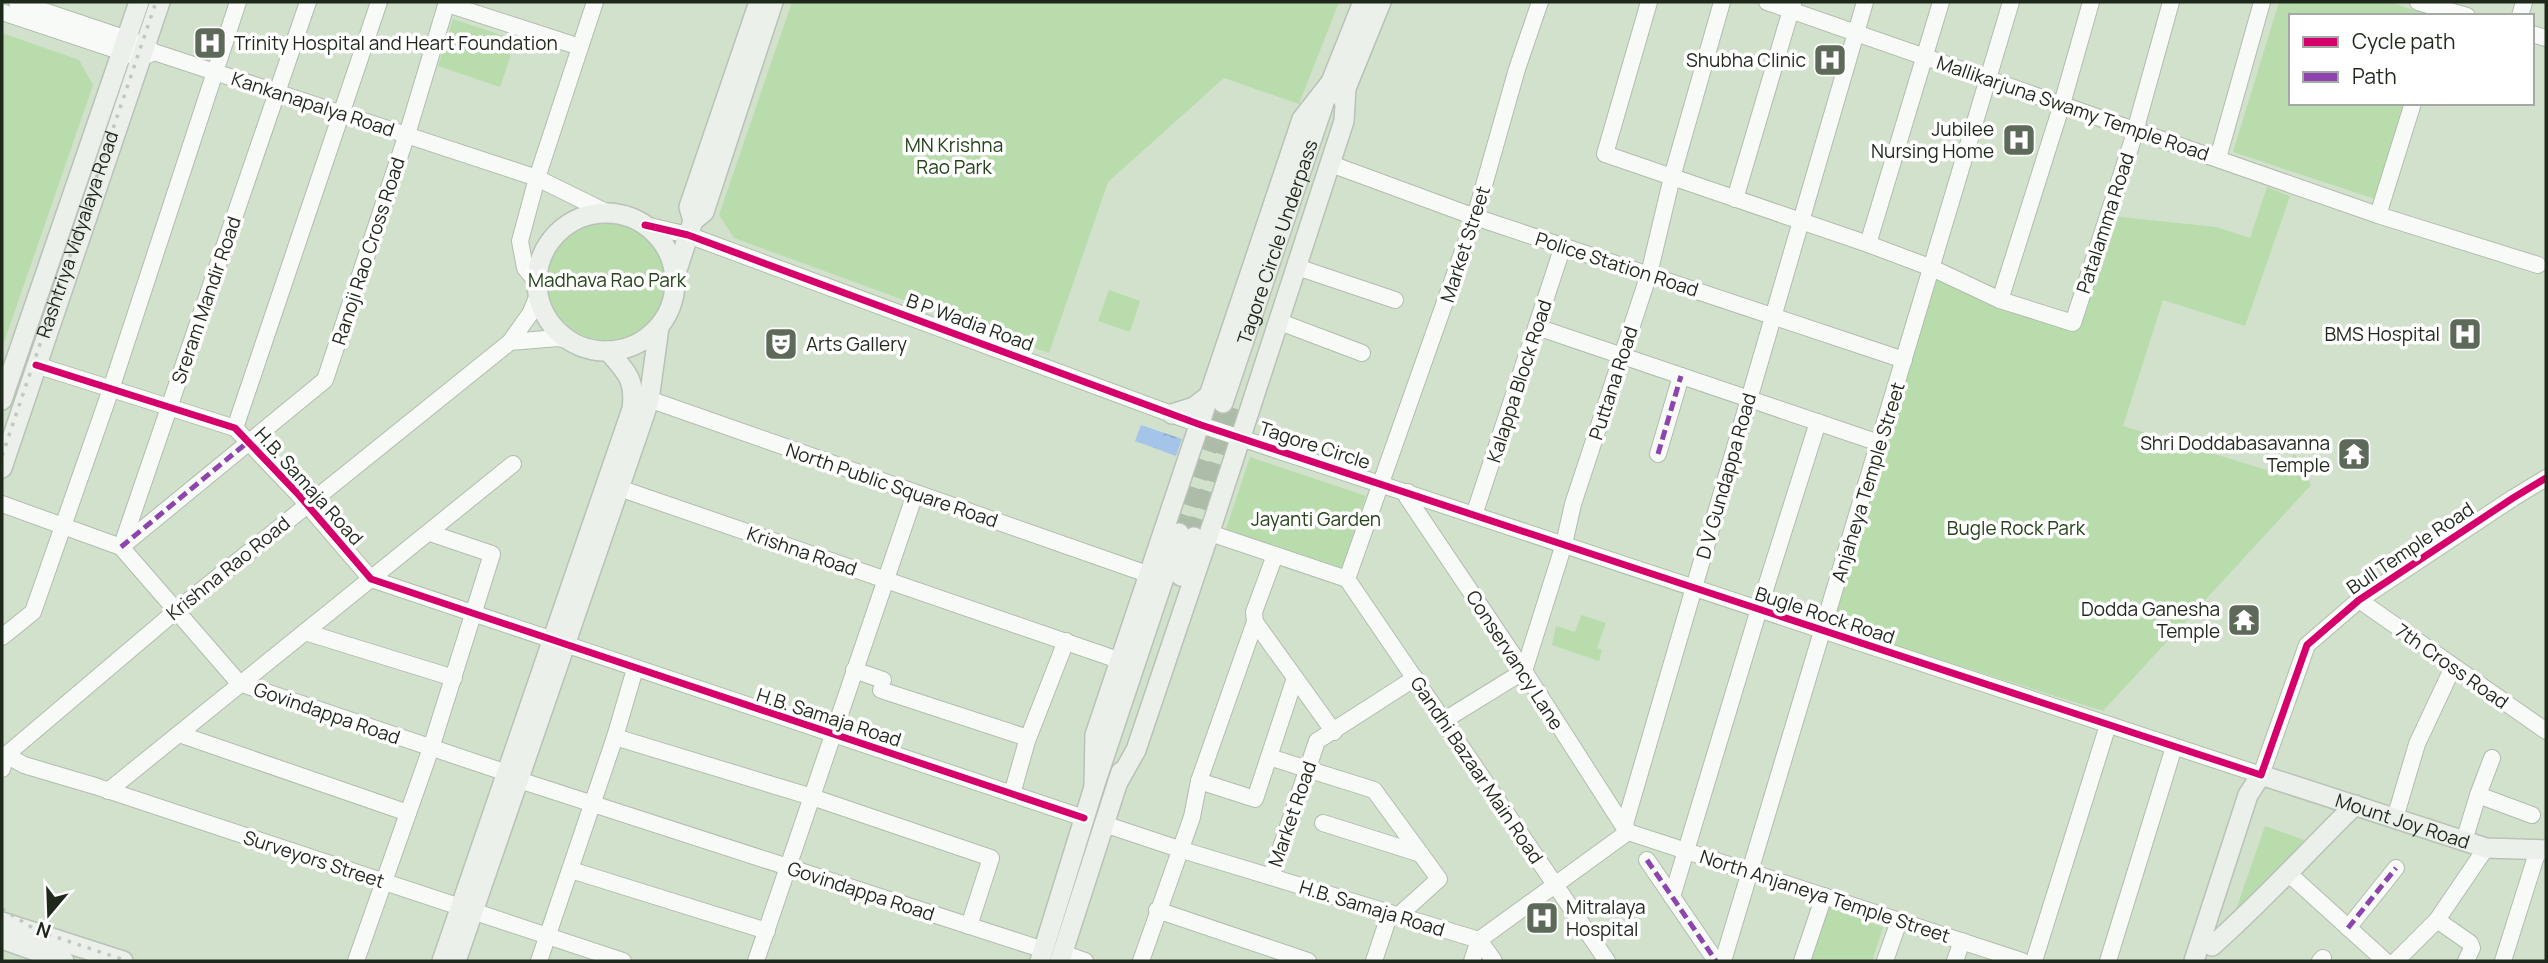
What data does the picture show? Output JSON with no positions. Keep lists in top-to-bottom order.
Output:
{
  "streets": {
    "main road": [
      "Rashtriya Vidyalaya Road",
      "Tagore Circle Underpass",
      "Bull Temple Road",
      "Mount Joy Road"
    ],
    "street": [
      "Kankanapalya Road",
      "Mallikarjuna Swamy Temple Road",
      "Patalamma Road",
      "Market Street",
      "Ranoji Rao Cross Road",
      "Police Station Road",
      "Sreram Mandir Road",
      "B P Wadia Road",
      "Kalappa Block Road",
      "Puttana Road",
      "Tagore Circle",
      "D V Gundappa Road",
      "Anjaheya Temple Street",
      "North Public Square Road",
      "H.B. Samaja Road",
      "Krishna Road",
      "Krishna Rao Road",
      "Bugle Rock Road",
      "Conservancy Lane",
      "7th Cross Road",
      "Govindappa Road",
      "Gandhi Bazaar Main Road",
      "Market Road",
      "Surveyors Street",
      "North Anjaneya Temple Street"
    ]
  },
  "crossings": [
    ["Kankanapalya Road", "Rashtriya Vidyalaya Road"],
    ["Kankanapalya Road", "Ranoji Rao Cross Road"],
    ["Kankanapalya Road", "Sreram Mandir Road"],
    ["Kankanapalya Road", "Krishna Rao Road"],
    ["Mallikarjuna Swamy Temple Road", "Patalamma Road"],
    ["Mallikarjuna Swamy Temple Road", "D V Gundappa Road"],
    ["Mallikarjuna Swamy Temple Road", "Anjaheya Temple Street"],
    ["Rashtriya Vidyalaya Road", "H.B. Samaja Road"],
    ["Market Street", "Police Station Road"],
    ["Market Street", "Tagore Circle"],
    ["Market Street", "Bugle Rock Road"],
    ["Ranoji Rao Cross Road", "H.B. Samaja Road"],
    ["Police Station Road", "Kalappa Block Road"],
    ["Police Station Road", "Puttana Road"],
    ["Police Station Road", "D V Gundappa Road"],
    ["Police Station Road", "Anjaheya Temple Street"],
    ["Sreram Mandir Road", "H.B. Samaja Road"],
    ["Sreram Mandir Road", "Govindappa Road"],
    ["B P Wadia Road", "Tagore Circle"],
    ["Kalappa Block Road", "Bugle Rock Road"],
    ["Puttana Road", "Bugle Rock Road"],
    ["Puttana Road", "Conservancy Lane"],
    ["Tagore Circle", "Bugle Rock Road"],
    ["Tagore Circle", "Gandhi Bazaar Main Road"],
    ["D V Gundappa Road", "Bugle Rock Road"],
    ["D V Gundappa Road", "Conservancy Lane"],
    ["D V Gundappa Road", "North Anjaneya Temple Street"],
    ["Anjaheya Temple Street", "Bugle Rock Road"],
    ["Anjaheya Temple Street", "North Anjaneya Temple Street"],
    ["H.B. Samaja Road", "Krishna Rao Road"],
    ["H.B. Samaja Road", "Market Road"],
    ["Bull Temple Road", "Bugle Rock Road"],
    ["Bull Temple Road", "7th Cross Road"],
    ["Bull Temple Road", "Mount Joy Road"],
    ["Krishna Rao Road", "Govindappa Road"],
    ["Krishna Rao Road", "Surveyors Street"],
    ["Bugle Rock Road", "Conservancy Lane"],
    ["Bugle Rock Road", "Mount Joy Road"],
    ["Conservancy Lane", "North Anjaneya Temple Street"],
    ["Gandhi Bazaar Main Road", "Market Road"]
  ],
  "parks": [
    "MN Krishna Rao Park",
    "Madhava Rao Park",
    "Jayanti Garden",
    "Bugle Rock Park"
  ],
  "places": {
    "hospital": [
      "Trinity Hospital and Heart Foundation",
      "Shubha Clinic",
      "Jubilee Nursing Home",
      "BMS Hospital",
      "Mitralaya Hospital"
    ],
    "theatre": ["Arts Gallery"],
    "temple": ["Shri Doddabasavanna Temple", "Dodda Ganesha Temple"]
  },
  "legend": ["Cycle path", "Path"],
  "north": "bottom"
}
